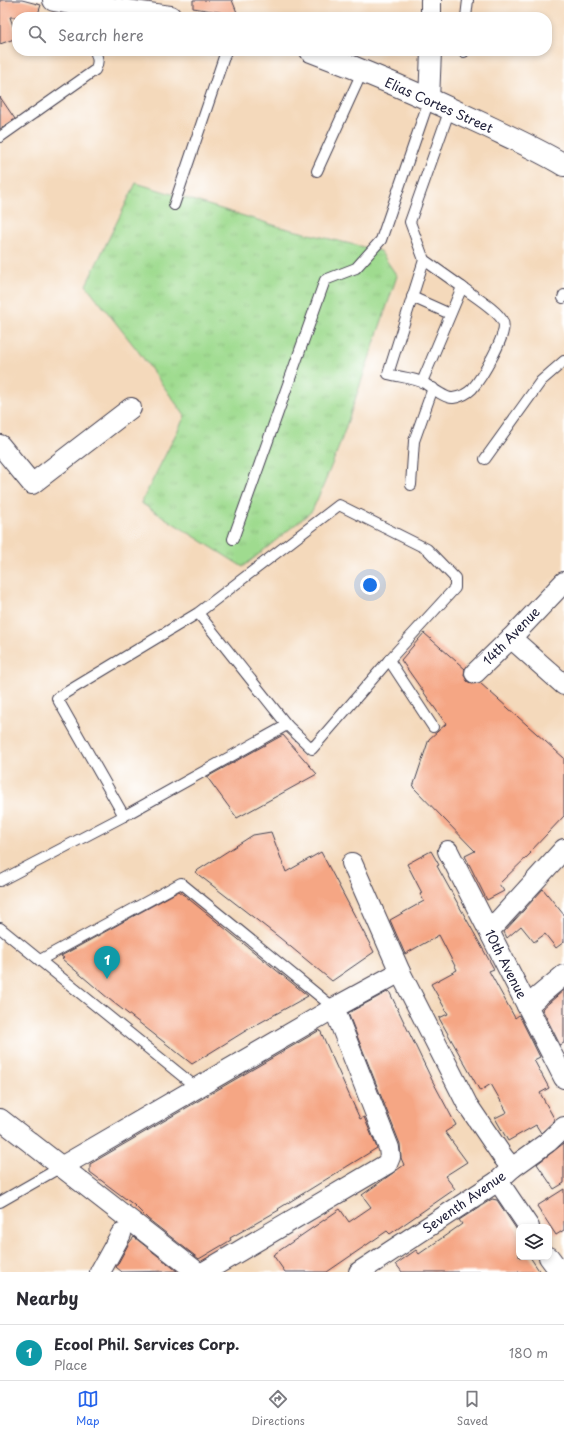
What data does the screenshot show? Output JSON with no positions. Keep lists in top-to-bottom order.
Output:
{
  "streets": {
    "street": [
      "Elias Cortes Street",
      "14th Avenue",
      "10th Avenue",
      "Seventh Avenue"
    ]
  },
  "page": {
    "search": "Search here",
    "pins": "1",
    "heading": "Nearby",
    "list": [
      {
        "mark": "1",
        "name": "Ecool Phil. Services Corp.",
        "note": "Place",
        "value": "180 m"
      }
    ],
    "nav": ["Map", "Directions", "Saved"]
  }
}
